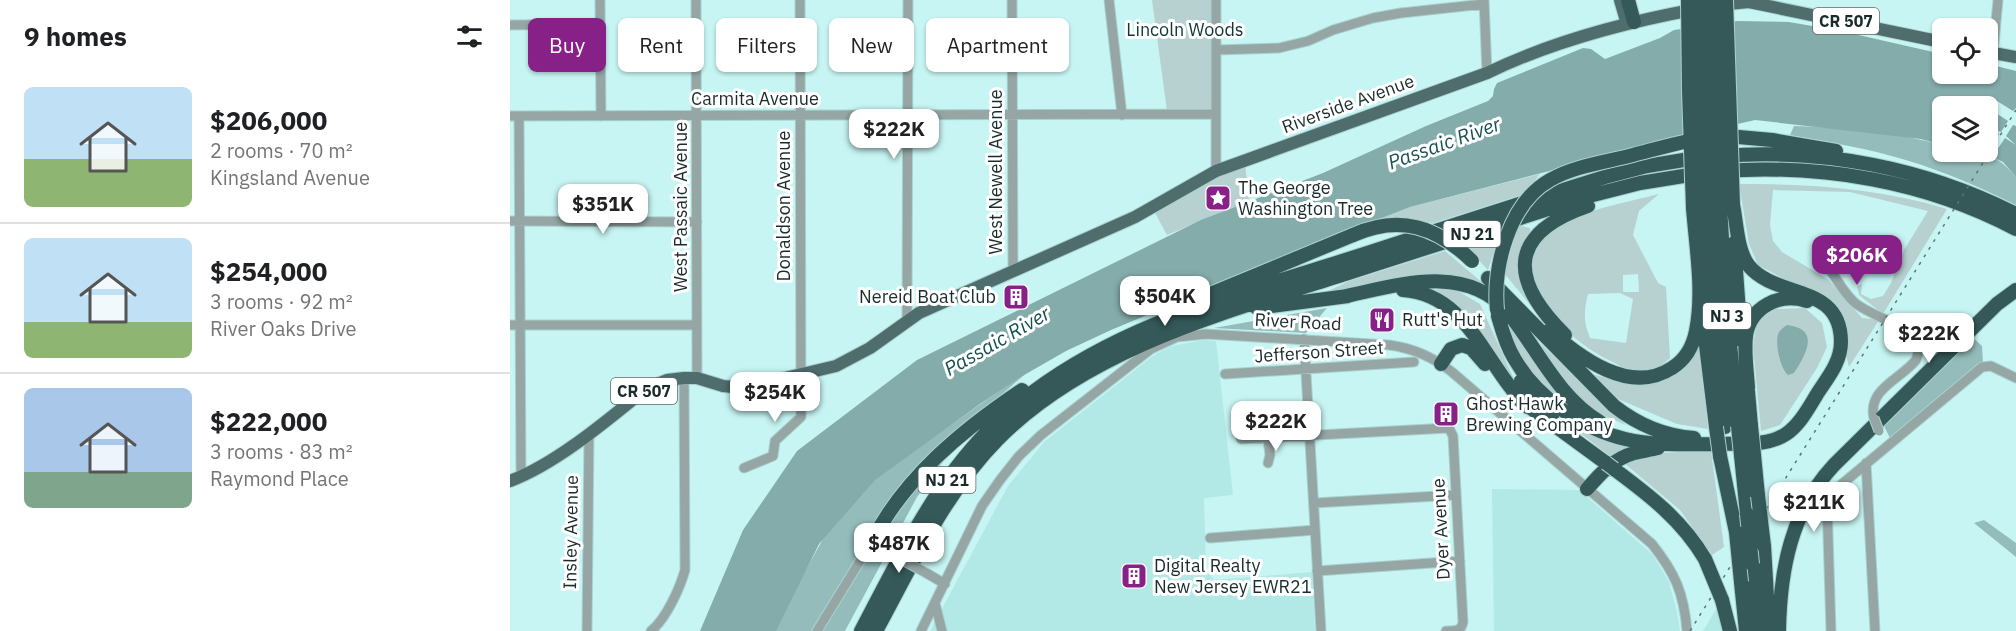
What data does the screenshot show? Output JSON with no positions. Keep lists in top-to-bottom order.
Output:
{
  "streets": {
    "highway": ["NJ 21", "NJ 3"],
    "main road": ["CR 507", "Riverside Avenue"],
    "street": [
      "Carmita Avenue",
      "West Newell Avenue",
      "Donaldson Avenue",
      "West Passaic Avenue",
      "River Road",
      "Jefferson Street",
      "Dyer Avenue",
      "Insley Avenue"
    ]
  },
  "crossings": [
    ["CR 507", "Riverside Avenue"],
    ["CR 507", "Donaldson Avenue"],
    ["CR 507", "West Passaic Avenue"],
    ["CR 507", "Insley Avenue"],
    ["Carmita Avenue", "West Newell Avenue"],
    ["Carmita Avenue", "Donaldson Avenue"],
    ["Carmita Avenue", "West Passaic Avenue"],
    ["Riverside Avenue", "West Newell Avenue"],
    ["Riverside Avenue", "Donaldson Avenue"]
  ],
  "water": ["Passaic River"],
  "parks": ["Lincoln Woods"],
  "places": {
    "place": ["The George Washington Tree"],
    "building": ["Nereid Boat Club", "Ghost Hawk Brewing Company", "Digital Realty New Jersey EWR21"],
    "restaurant": ["Rutt's Hut"]
  },
  "page": {
    "heading": "9 homes",
    "chip": [
      "Buy",
      "Rent",
      "Filters",
      "New",
      "Apartment"
    ],
    "list": [
      {
        "name": "$206,000",
        "note": "2 rooms · 70 m² · Kingsland Avenue"
      },
      {
        "name": "$254,000",
        "note": "3 rooms · 92 m² · River Oaks Drive"
      },
      {
        "name": "$222,000",
        "note": "3 rooms · 83 m² · Raymond Place"
      }
    ],
    "price": [
      "$222K",
      "$351K",
      "$206K",
      "$504K",
      "$222K",
      "$254K",
      "$222K",
      "$211K",
      "$487K"
    ]
  }
}
